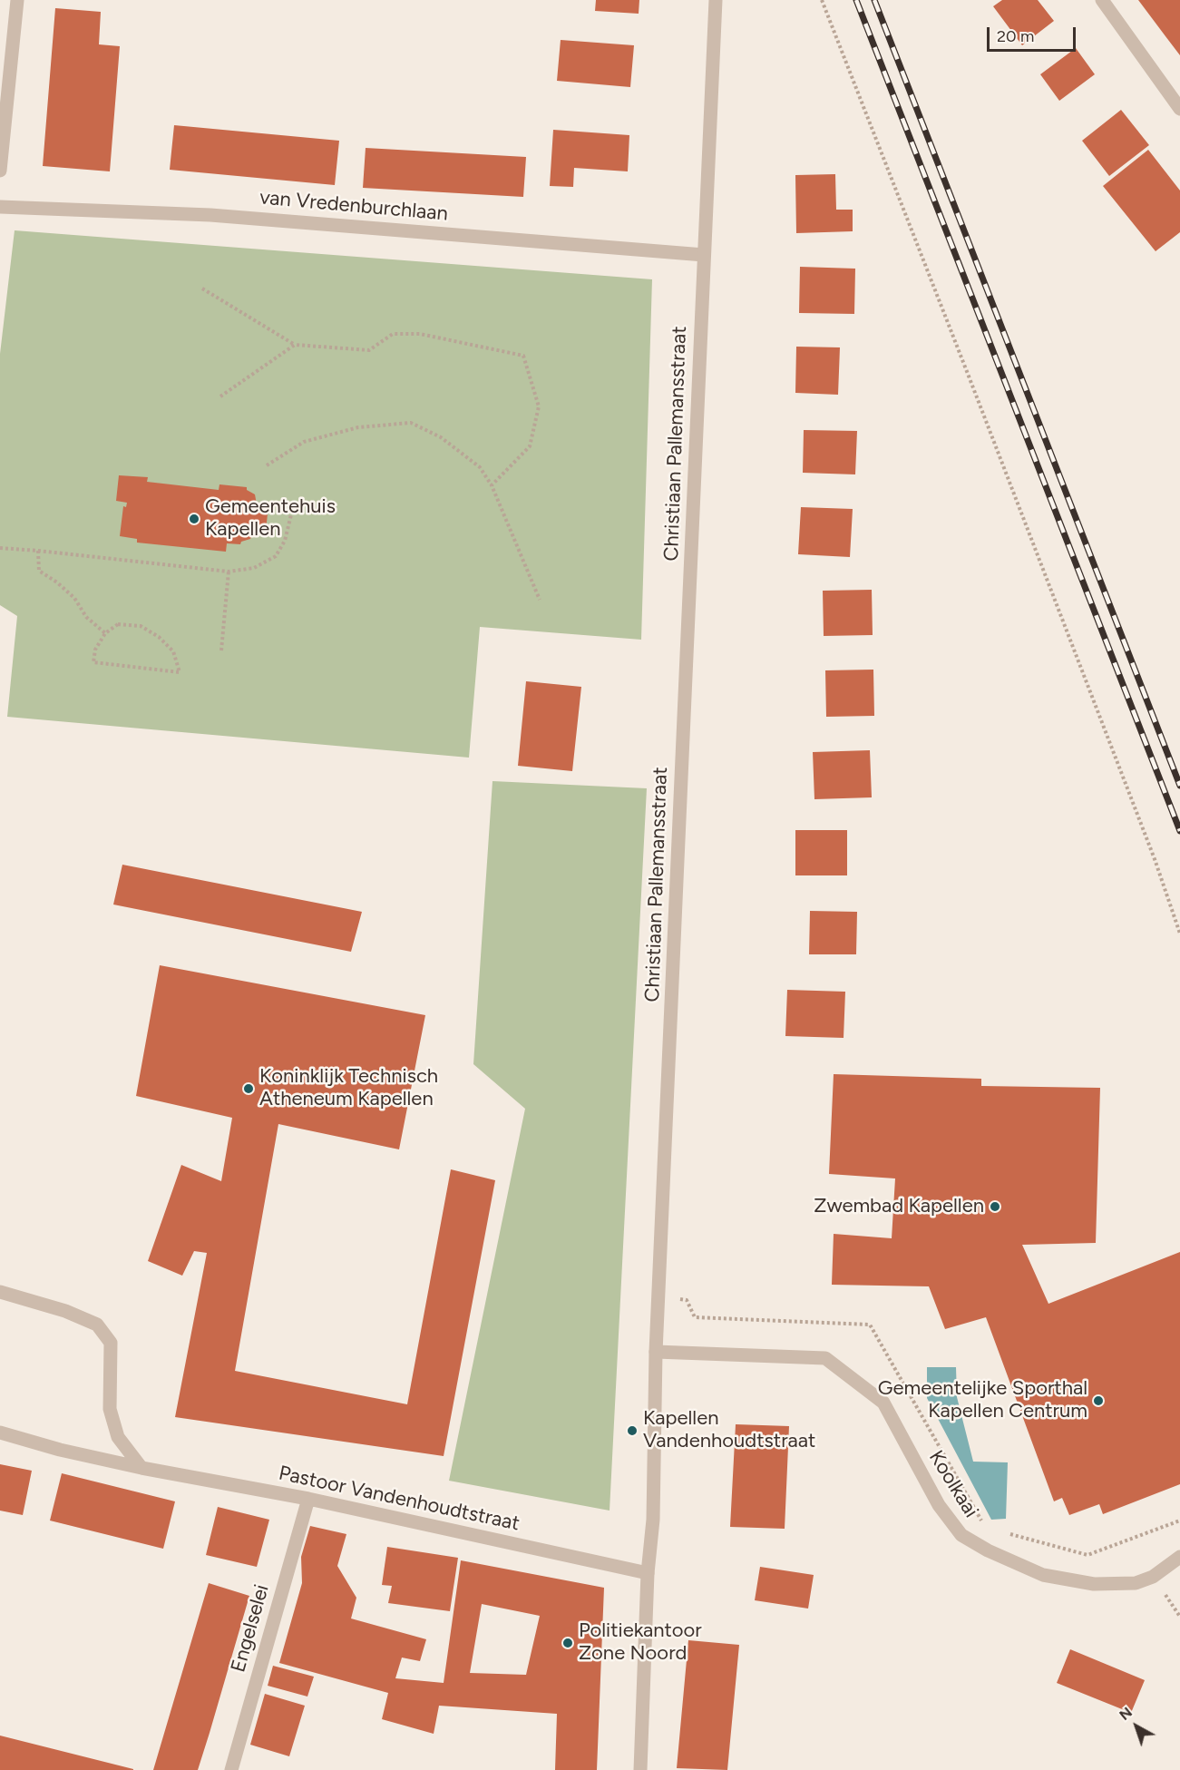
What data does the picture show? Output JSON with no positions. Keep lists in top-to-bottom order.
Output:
{
  "streets": {
    "street": [
      "van Vredenburchlaan",
      "Christiaan Pallemansstraat",
      "Koolkaai",
      "Pastoor Vandenhoudtstraat",
      "Engelselei"
    ]
  },
  "crossings": [
    ["van Vredenburchlaan", "Christiaan Pallemansstraat"],
    ["Christiaan Pallemansstraat", "Koolkaai"],
    ["Christiaan Pallemansstraat", "Pastoor Vandenhoudtstraat"],
    ["Pastoor Vandenhoudtstraat", "Engelselei"]
  ],
  "places": [
    "Gemeentehuis Kapellen",
    "Koninklijk Technisch Atheneum Kapellen",
    "Zwembad Kapellen",
    "Gemeentelijke Sporthal Kapellen Centrum",
    "Kapellen Vandenhoudtstraat",
    "Politiekantoor Zone Noord"
  ],
  "scale_bar": "20 m",
  "north": "top left"
}
